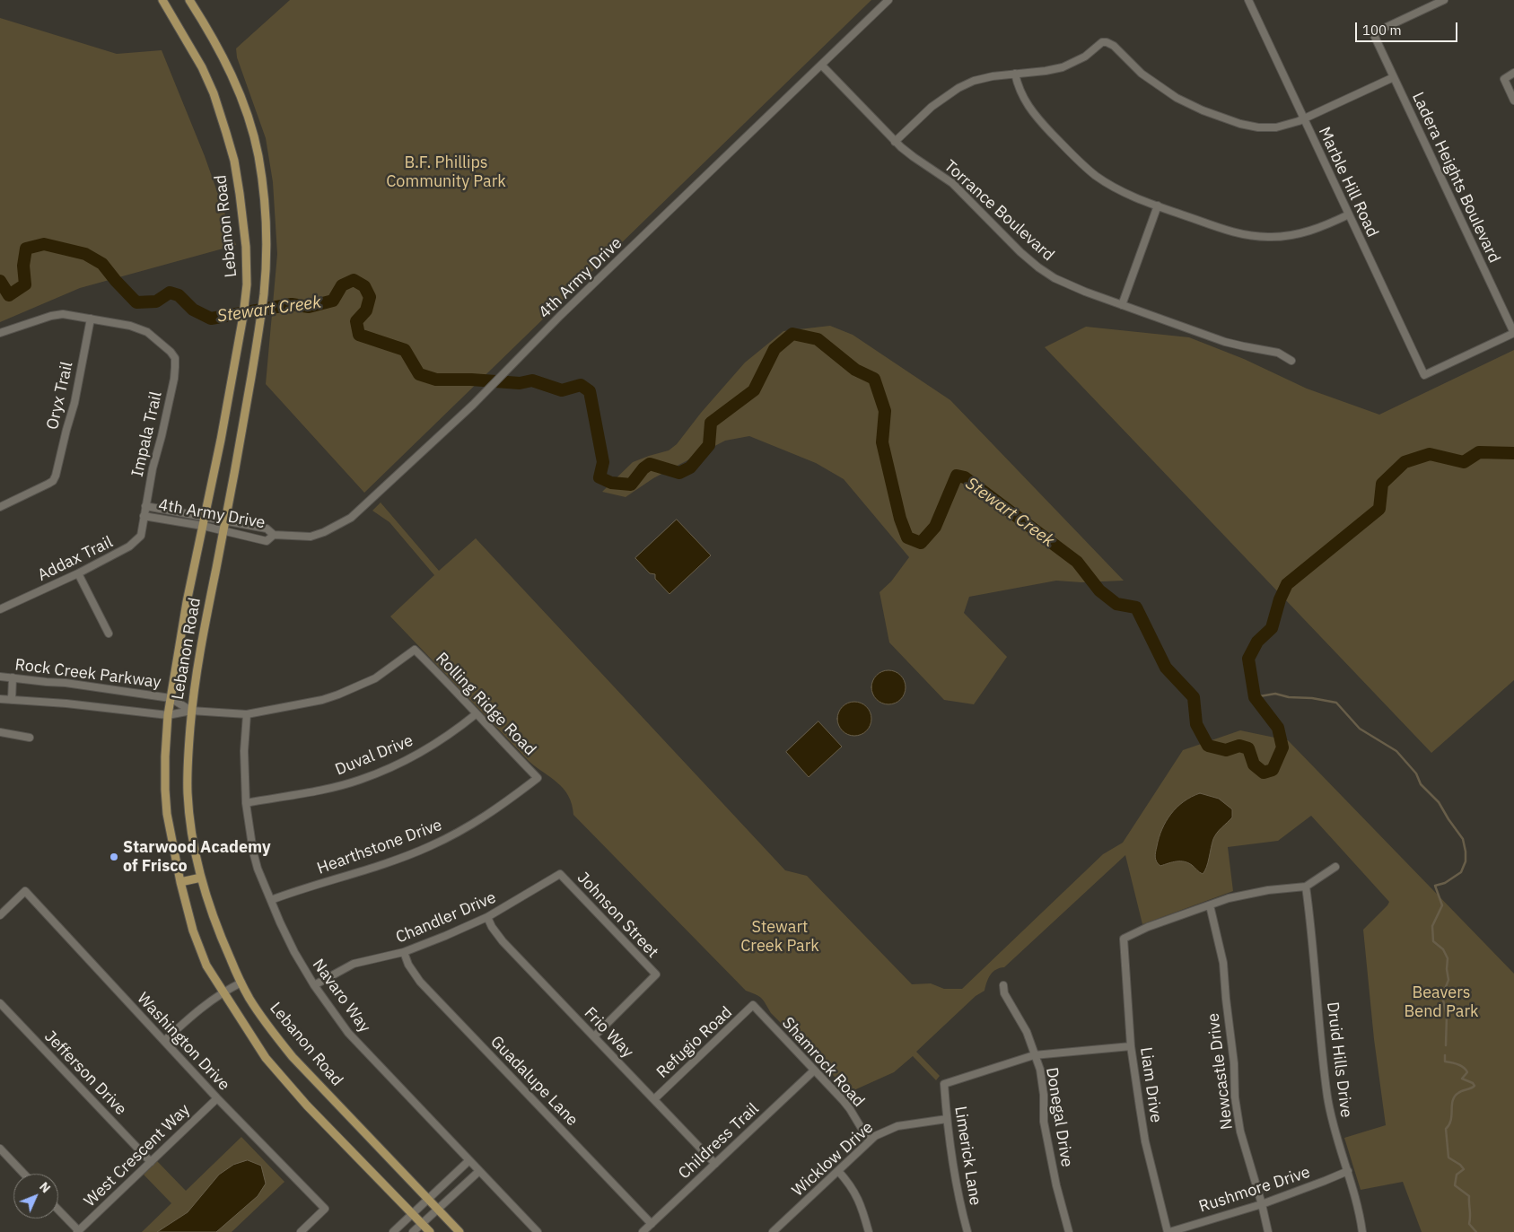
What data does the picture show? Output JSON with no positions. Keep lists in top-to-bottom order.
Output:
{
  "streets": {
    "main road": ["Lebanon Road"],
    "street": [
      "Ladera Heights Boulevard",
      "Marble Hill Road",
      "Torrance Boulevard",
      "4th Army Drive",
      "Oryx Trail",
      "Impala Trail",
      "Addax Trail",
      "Rock Creek Parkway",
      "Rolling Ridge Road",
      "Duval Drive",
      "Hearthstone Drive",
      "Johnson Street",
      "Chandler Drive",
      "Navaro Way",
      "Frio Way",
      "Washington Drive",
      "Refugio Road",
      "Druid Hills Drive",
      "Shamrock Road",
      "Newcastle Drive",
      "Jefferson Drive",
      "Guadalupe Lane",
      "Liam Drive",
      "Donegal Drive",
      "Childress Trail",
      "West Crescent Way",
      "Limerick Lane",
      "Wicklow Drive",
      "Rushmore Drive"
    ]
  },
  "crossings": [
    ["Ladera Heights Boulevard", "Marble Hill Road"],
    ["Torrance Boulevard", "4th Army Drive"],
    ["Lebanon Road", "4th Army Drive"],
    ["Lebanon Road", "Rock Creek Parkway"],
    ["4th Army Drive", "Impala Trail"],
    ["4th Army Drive", "Addax Trail"],
    ["Oryx Trail", "Impala Trail"],
    ["Impala Trail", "Addax Trail"],
    ["Rolling Ridge Road", "Duval Drive"],
    ["Rolling Ridge Road", "Hearthstone Drive"],
    ["Rolling Ridge Road", "Navaro Way"],
    ["Duval Drive", "Navaro Way"],
    ["Hearthstone Drive", "Navaro Way"],
    ["Johnson Street", "Chandler Drive"],
    ["Johnson Street", "Frio Way"],
    ["Chandler Drive", "Navaro Way"],
    ["Chandler Drive", "Frio Way"],
    ["Chandler Drive", "Guadalupe Lane"],
    ["Frio Way", "Refugio Road"],
    ["Frio Way", "Childress Trail"],
    ["Washington Drive", "West Crescent Way"],
    ["Refugio Road", "Shamrock Road"],
    ["Druid Hills Drive", "Rushmore Drive"],
    ["Shamrock Road", "Childress Trail"],
    ["Shamrock Road", "Wicklow Drive"],
    ["Newcastle Drive", "Liam Drive"],
    ["Newcastle Drive", "Rushmore Drive"],
    ["Jefferson Drive", "West Crescent Way"],
    ["Guadalupe Lane", "Childress Trail"],
    ["Liam Drive", "Rushmore Drive"],
    ["Donegal Drive", "Limerick Lane"],
    ["Limerick Lane", "Wicklow Drive"]
  ],
  "water": ["Stewart Creek"],
  "parks": ["B.F. Phillips Community Park", "Stewart Creek Park", "Beavers Bend Park"],
  "places": ["Starwood Academy of Frisco"],
  "scale_bar": "100 m",
  "north": "top right"
}
